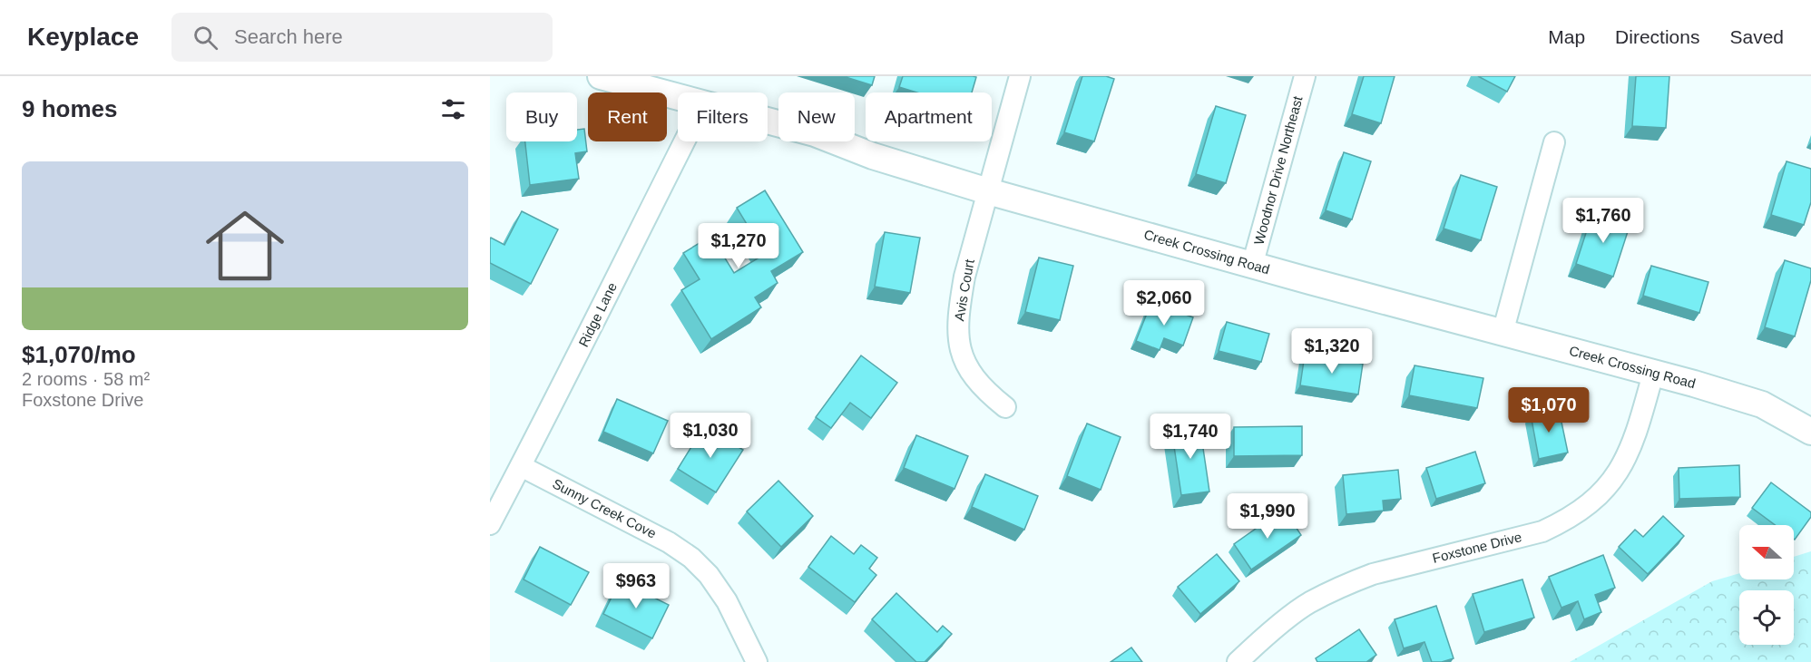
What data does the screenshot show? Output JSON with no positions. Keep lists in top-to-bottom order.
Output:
{
  "streets": {
    "street": [
      "Woodnor Drive Northeast",
      "Creek Crossing Road",
      "Avis Court",
      "Ridge Lane",
      "Sunny Creek Cove",
      "Foxstone Drive"
    ]
  },
  "crossings": [
    ["Woodnor Drive Northeast", "Creek Crossing Road"],
    ["Creek Crossing Road", "Avis Court"],
    ["Creek Crossing Road", "Foxstone Drive"],
    ["Ridge Lane", "Sunny Creek Cove"]
  ],
  "north": "left",
  "page": {
    "header": "Keyplace",
    "search": "Search here",
    "nav": ["Map", "Directions", "Saved"],
    "heading": "9 homes",
    "chip": [
      "Buy",
      "Rent",
      "Filters",
      "New",
      "Apartment"
    ],
    "list": [
      {
        "name": "$1,070/mo",
        "note": "2 rooms · 58 m² · Foxstone Drive"
      }
    ],
    "price": [
      "$1,760",
      "$1,270",
      "$2,060",
      "$1,320",
      "$1,070",
      "$1,030",
      "$1,740",
      "$1,990",
      "$963"
    ]
  }
}
